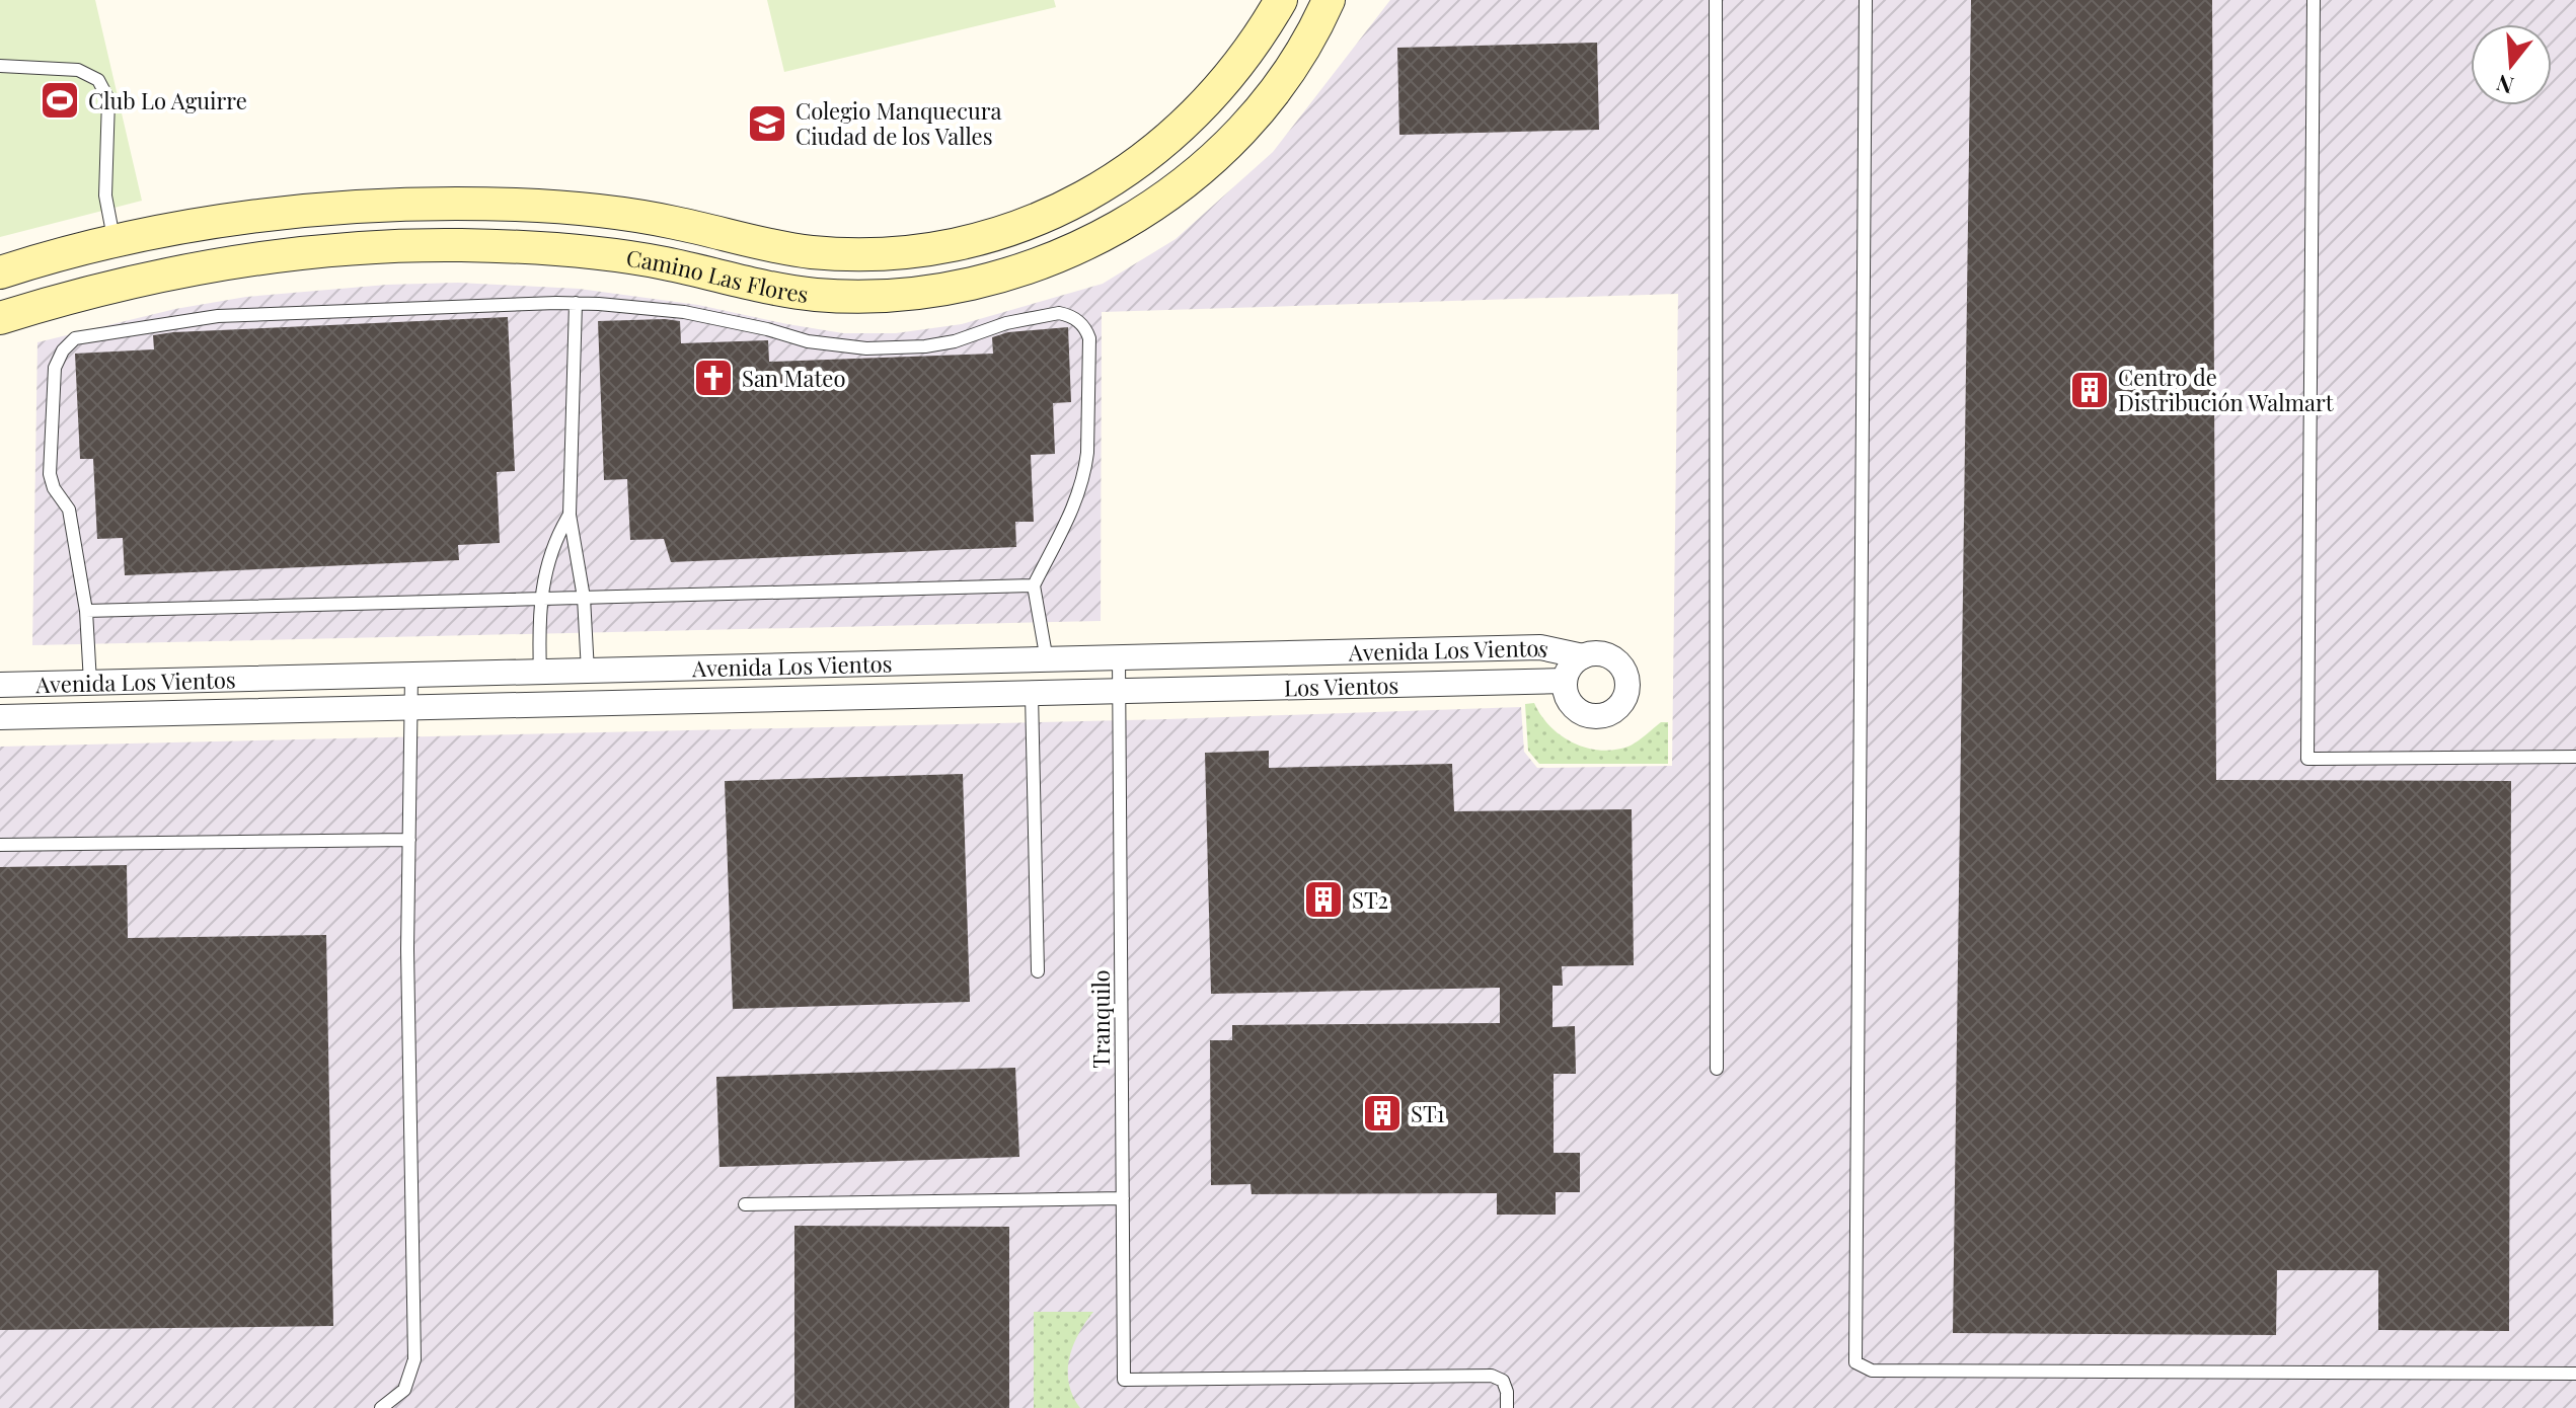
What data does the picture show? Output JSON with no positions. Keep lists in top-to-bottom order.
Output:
{
  "streets": {
    "street": ["Camino Las Flores", "Avenida Los Vientos", "Los Vientos"],
    "lane": ["Tranquilo"]
  },
  "crossings": [
    ["Avenida Los Vientos", "Los Vientos"],
    ["Avenida Los Vientos", "Tranquilo"],
    ["Los Vientos", "Tranquilo"]
  ],
  "places": {
    "sports": ["Club Lo Aguirre"],
    "school or university": ["Colegio Manquecura Ciudad de los Valles"],
    "church": ["San Mateo"],
    "building": ["Centro de Distribución Walmart", "ST2", "ST1"]
  },
  "north": "bottom"
}
